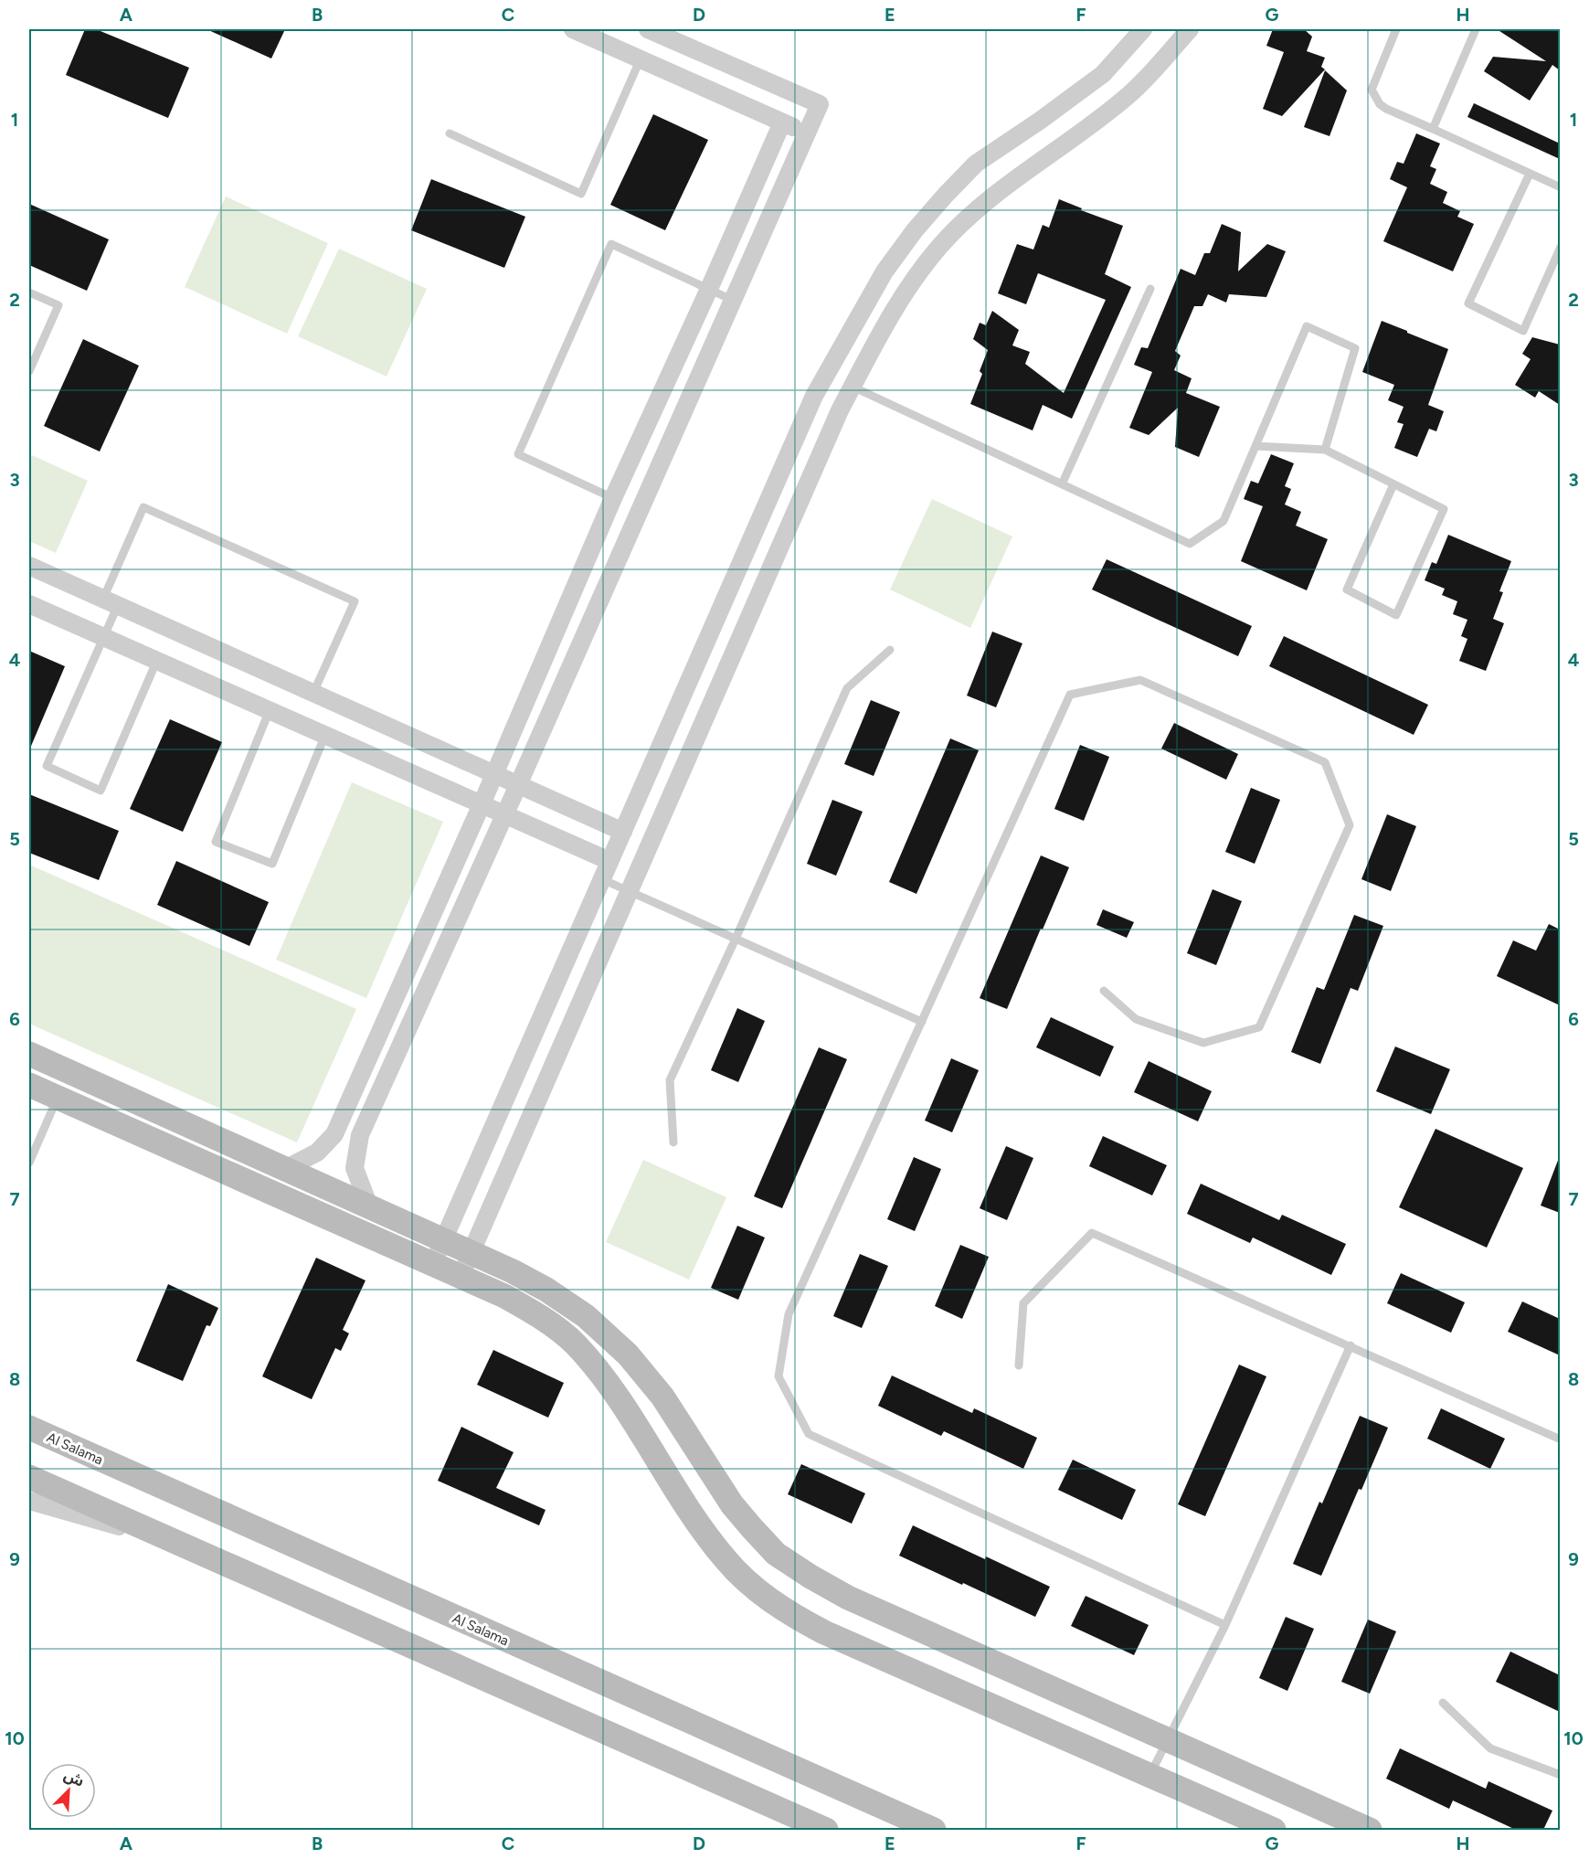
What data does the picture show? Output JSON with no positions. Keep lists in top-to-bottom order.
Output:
{
  "streets": {
    "street": ["Al Salama"]
  },
  "north": "top right",
  "grid": {
    "columns": [
      "A",
      "B",
      "C",
      "D",
      "E",
      "F",
      "G",
      "H"
    ],
    "rows": [
      "1",
      "2",
      "3",
      "4",
      "5",
      "6",
      "7",
      "8",
      "9",
      "10"
    ]
  }
}
